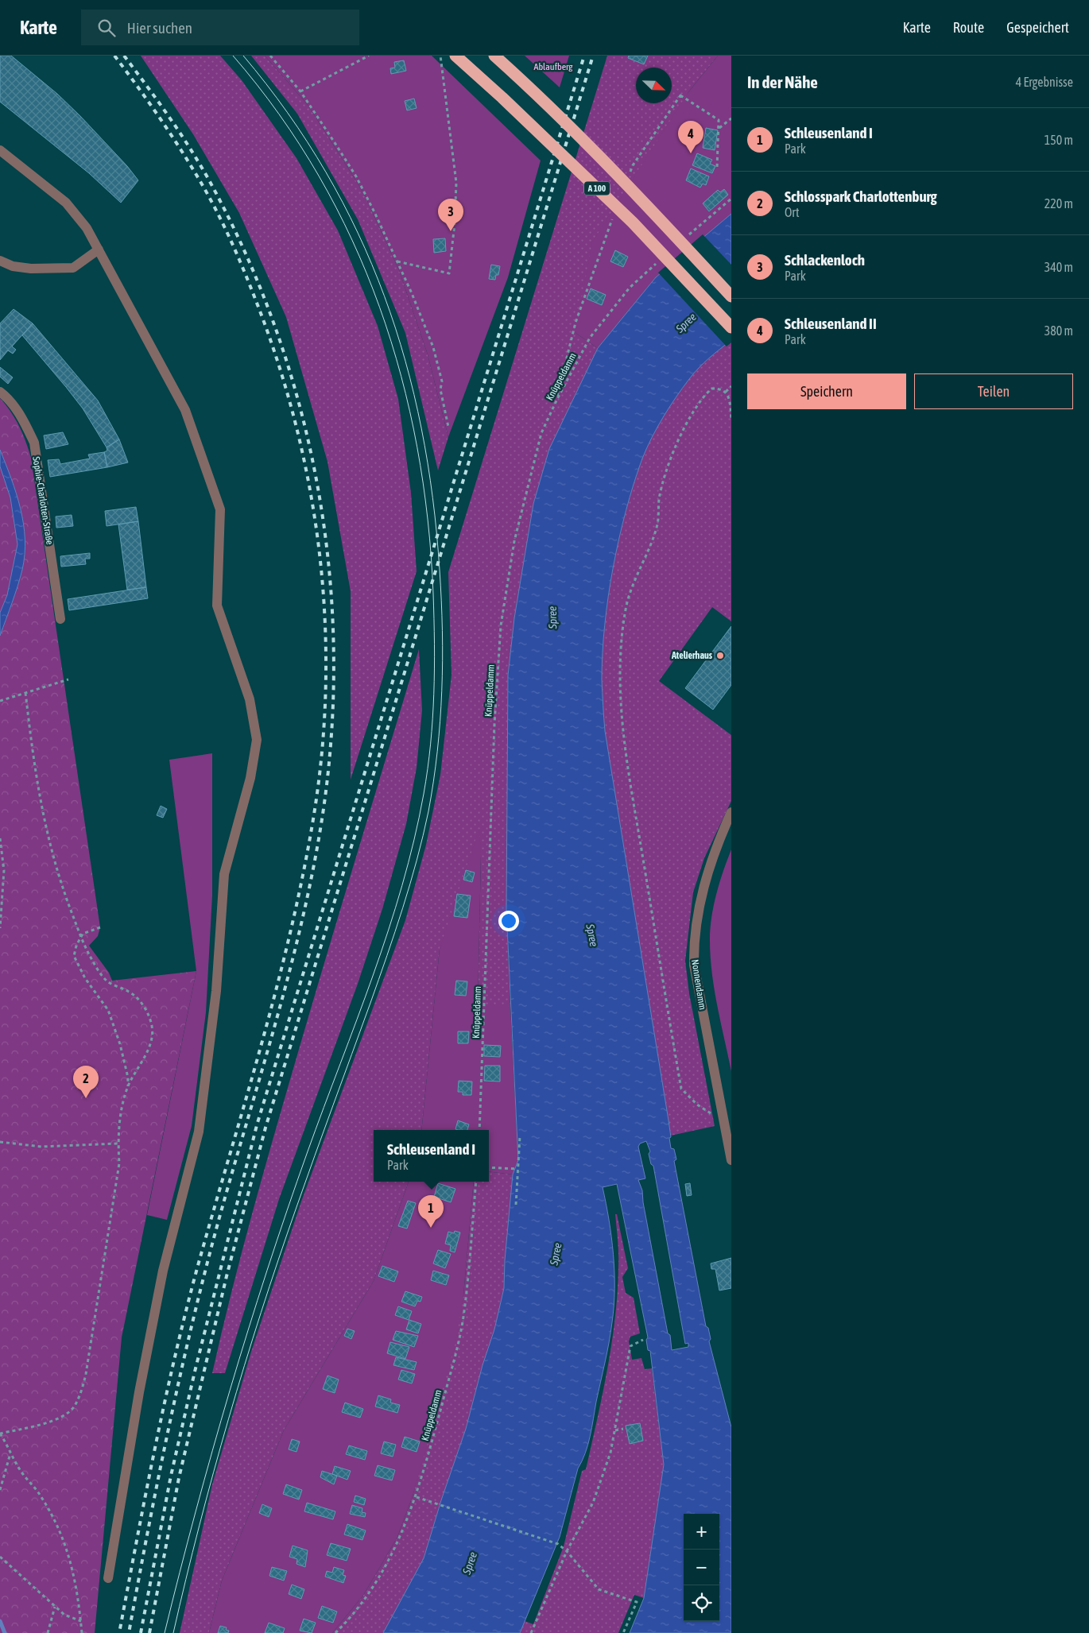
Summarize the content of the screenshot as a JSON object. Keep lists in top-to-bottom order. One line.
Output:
{"streets":{"highway":["A 100"],"street":["Sophie-Charlotten-Straße","Nonnendamm"],"path":["Knüppeldamm"]},"water":["Spree"],"parks":["Ablaufberg"],"places":["Atelierhaus"],"north":"bottom right","page":{"header":"Karte","search":"Hier suchen","nav":["Karte","Route","Gespeichert"],"heading":["In der Nähe","4 Ergebnisse"],"list":[{"mark":"1","name":"Schleusenland I","note":"Park","value":"150 m"},{"mark":"2","name":"Schlosspark Charlottenburg","note":"Ort","value":"220 m"},{"mark":"3","name":"Schlackenloch","note":"Park","value":"340 m"},{"mark":"4","name":"Schleusenland II","note":"Park","value":"380 m"}],"pins":["4","3","2","1"],"buttons":["Speichern","Teilen"],"popup":["Schleusenland I","Park"],"map_buttons":["+","−"]}}
